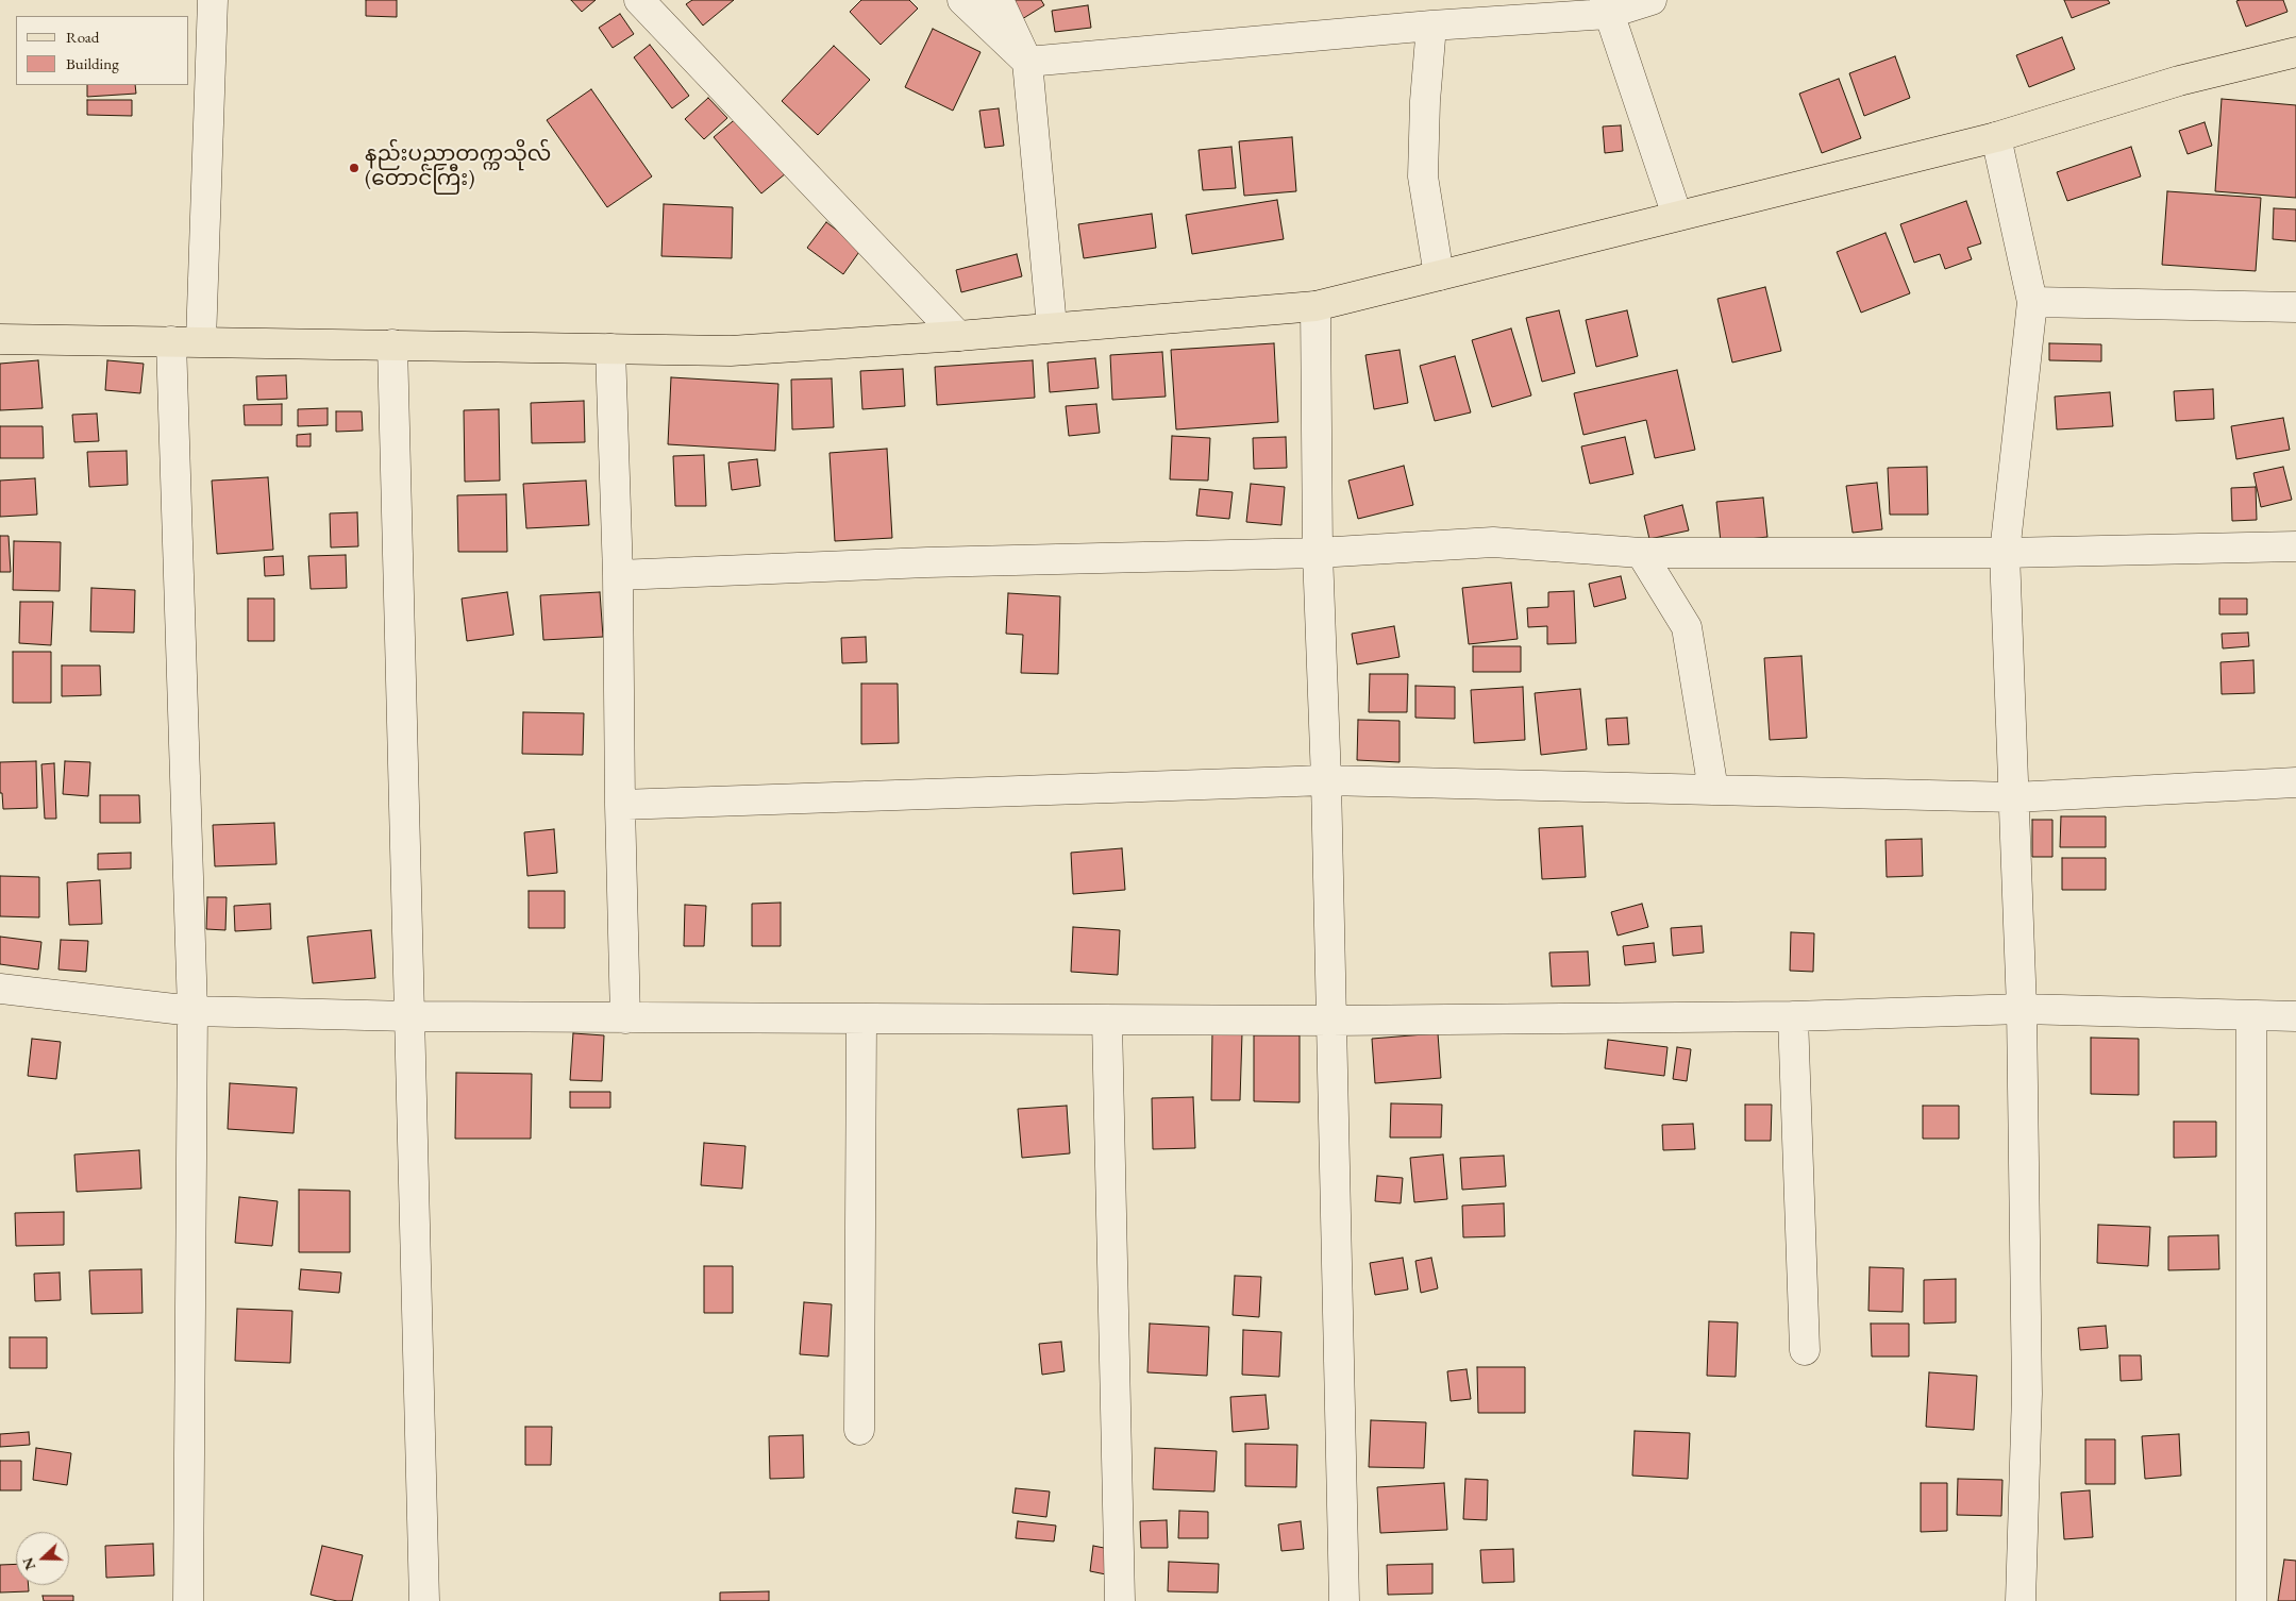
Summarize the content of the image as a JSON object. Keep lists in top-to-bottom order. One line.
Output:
{"places":["နည်းပညာတက္ကသိုလ် (တောင်ကြီး)"],"legend":["Road","Building"],"north":"left"}
